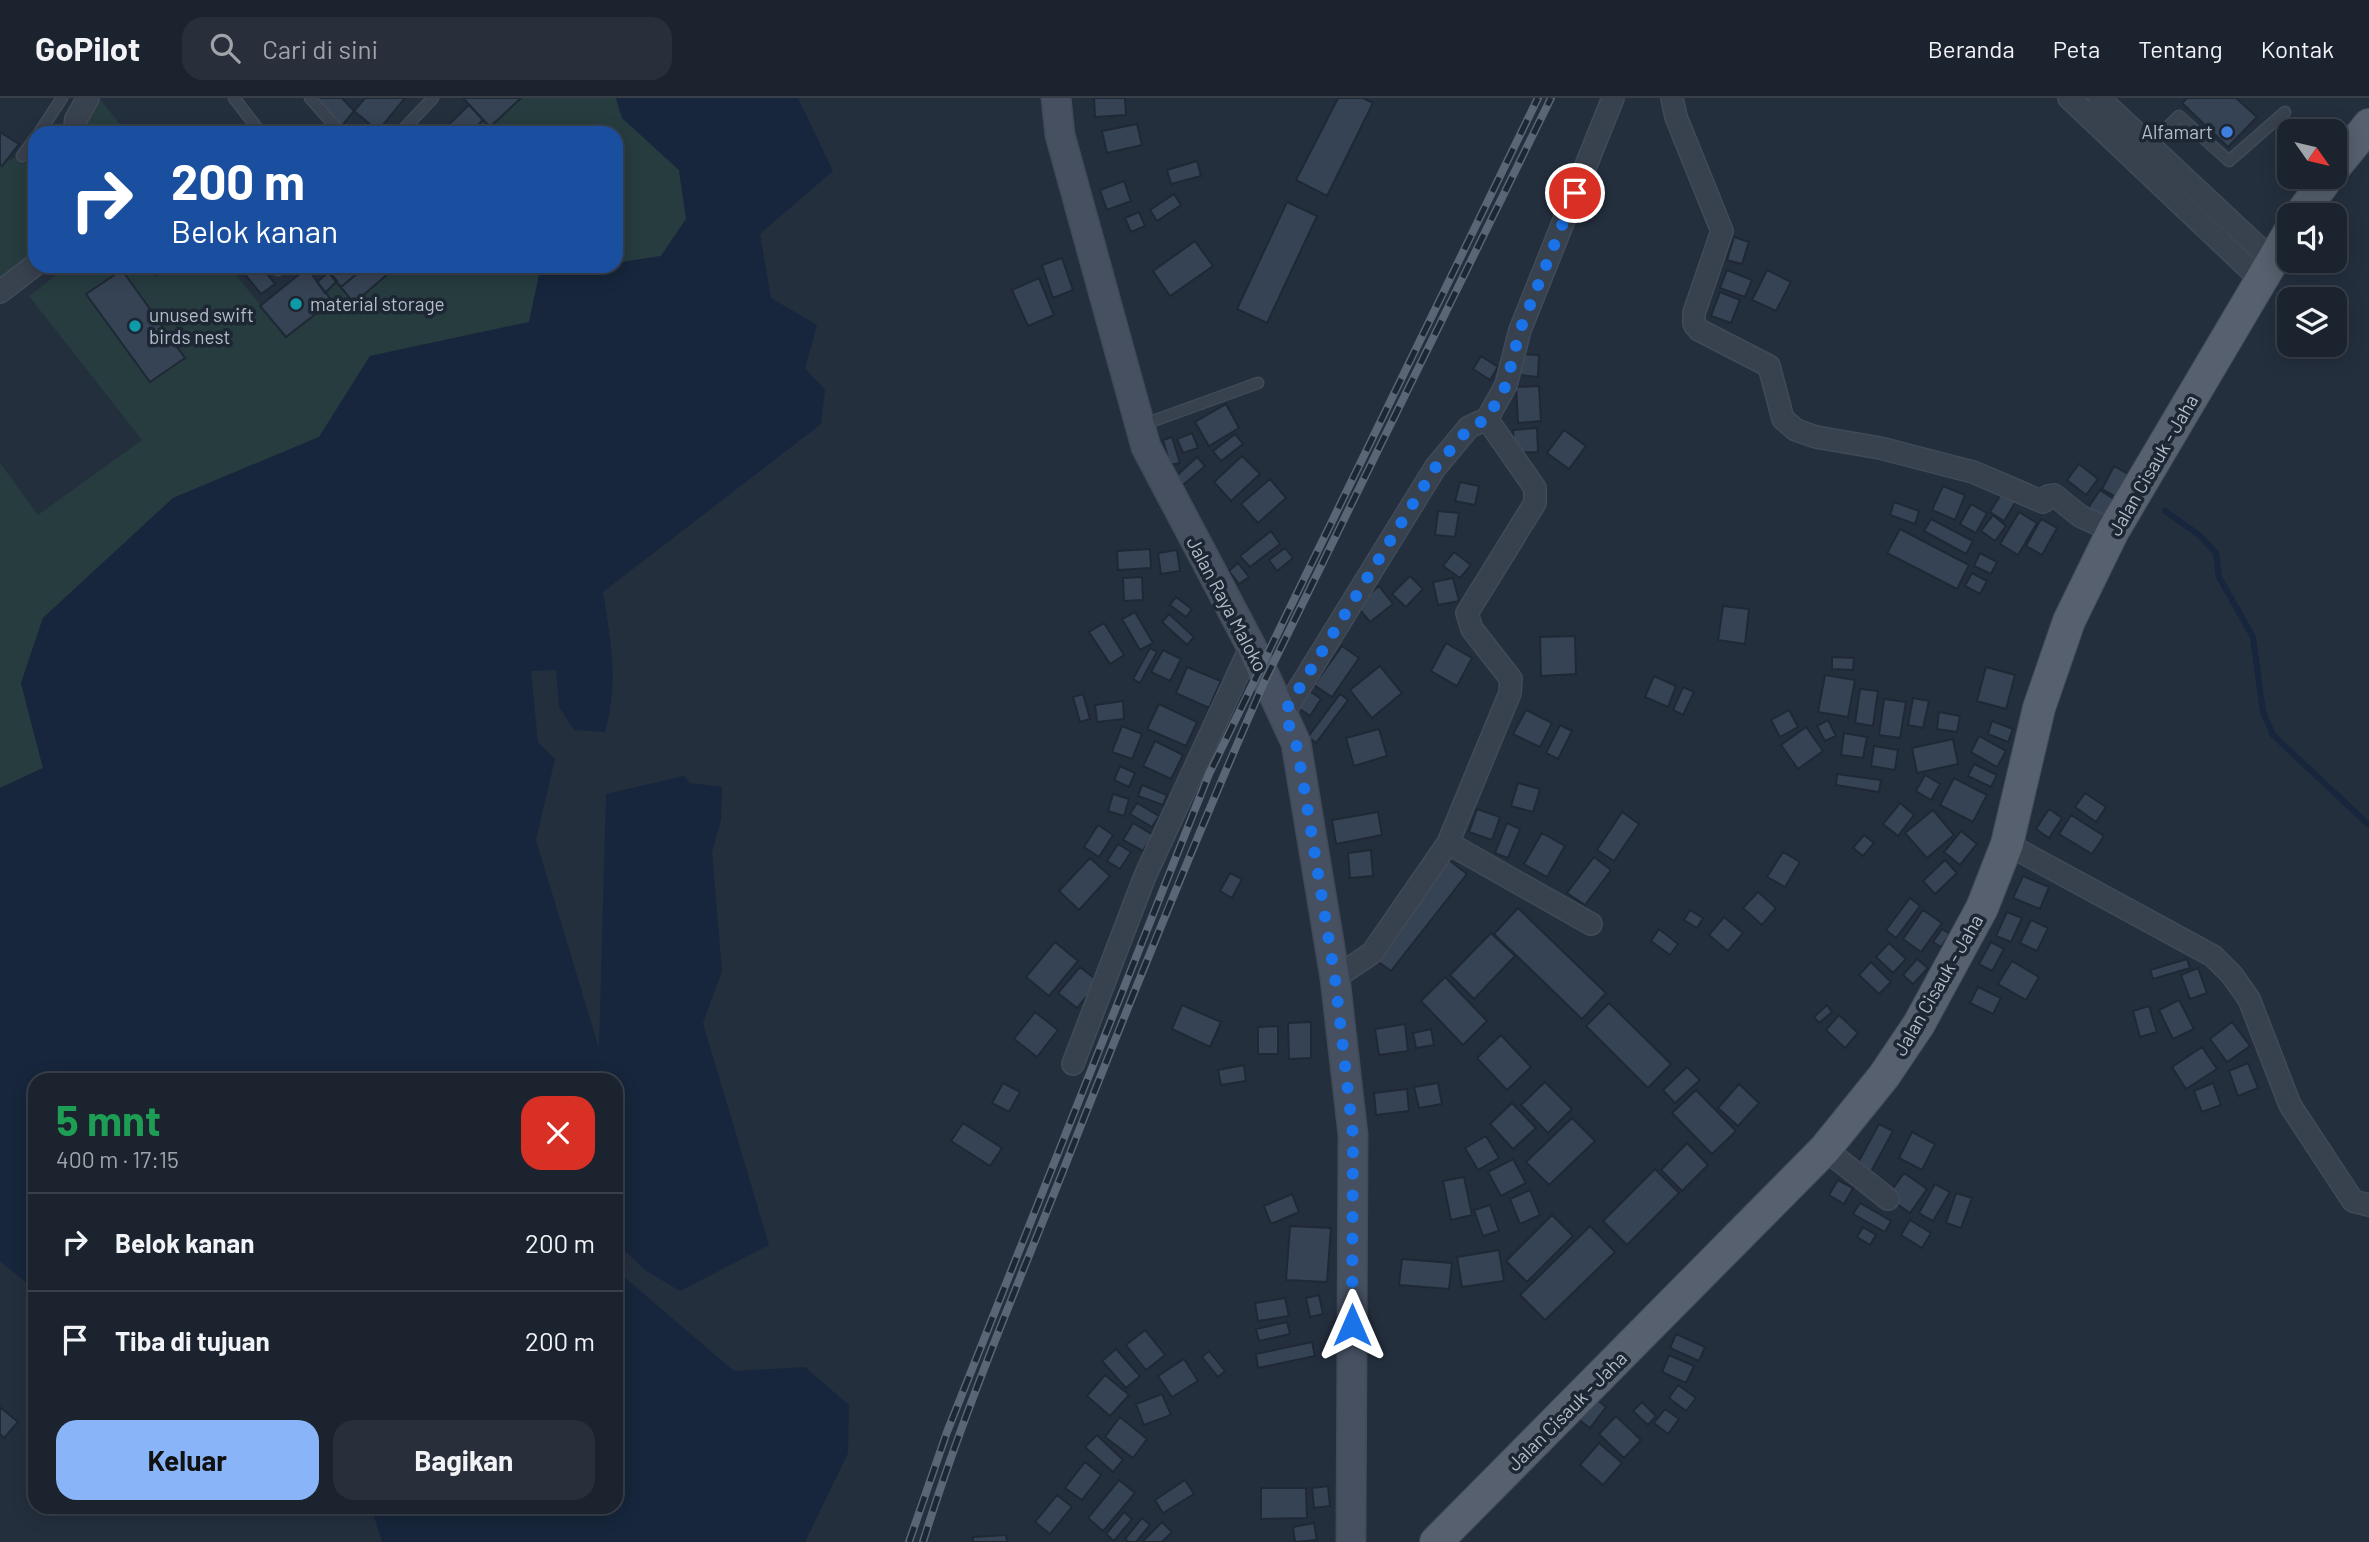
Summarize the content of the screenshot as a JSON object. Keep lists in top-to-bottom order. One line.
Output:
{"streets":{"main road":["Jalan Cisauk - Jaha"],"street":["Jalan Raya Maloko"]},"places":["Alfamart","material storage","unused swift birds nest"],"north":"bottom right","page":{"header":"GoPilot","search":"Cari di sini","nav":["Beranda","Peta","Tentang","Kontak"],"turn":["200 m","Belok kanan"],"heading":["5 mnt","400 m · 17:15"],"list":[{"name":"Belok kanan","value":"200 m"},{"name":"Tiba di tujuan","value":"200 m"}],"buttons":["Keluar","Bagikan"]}}
